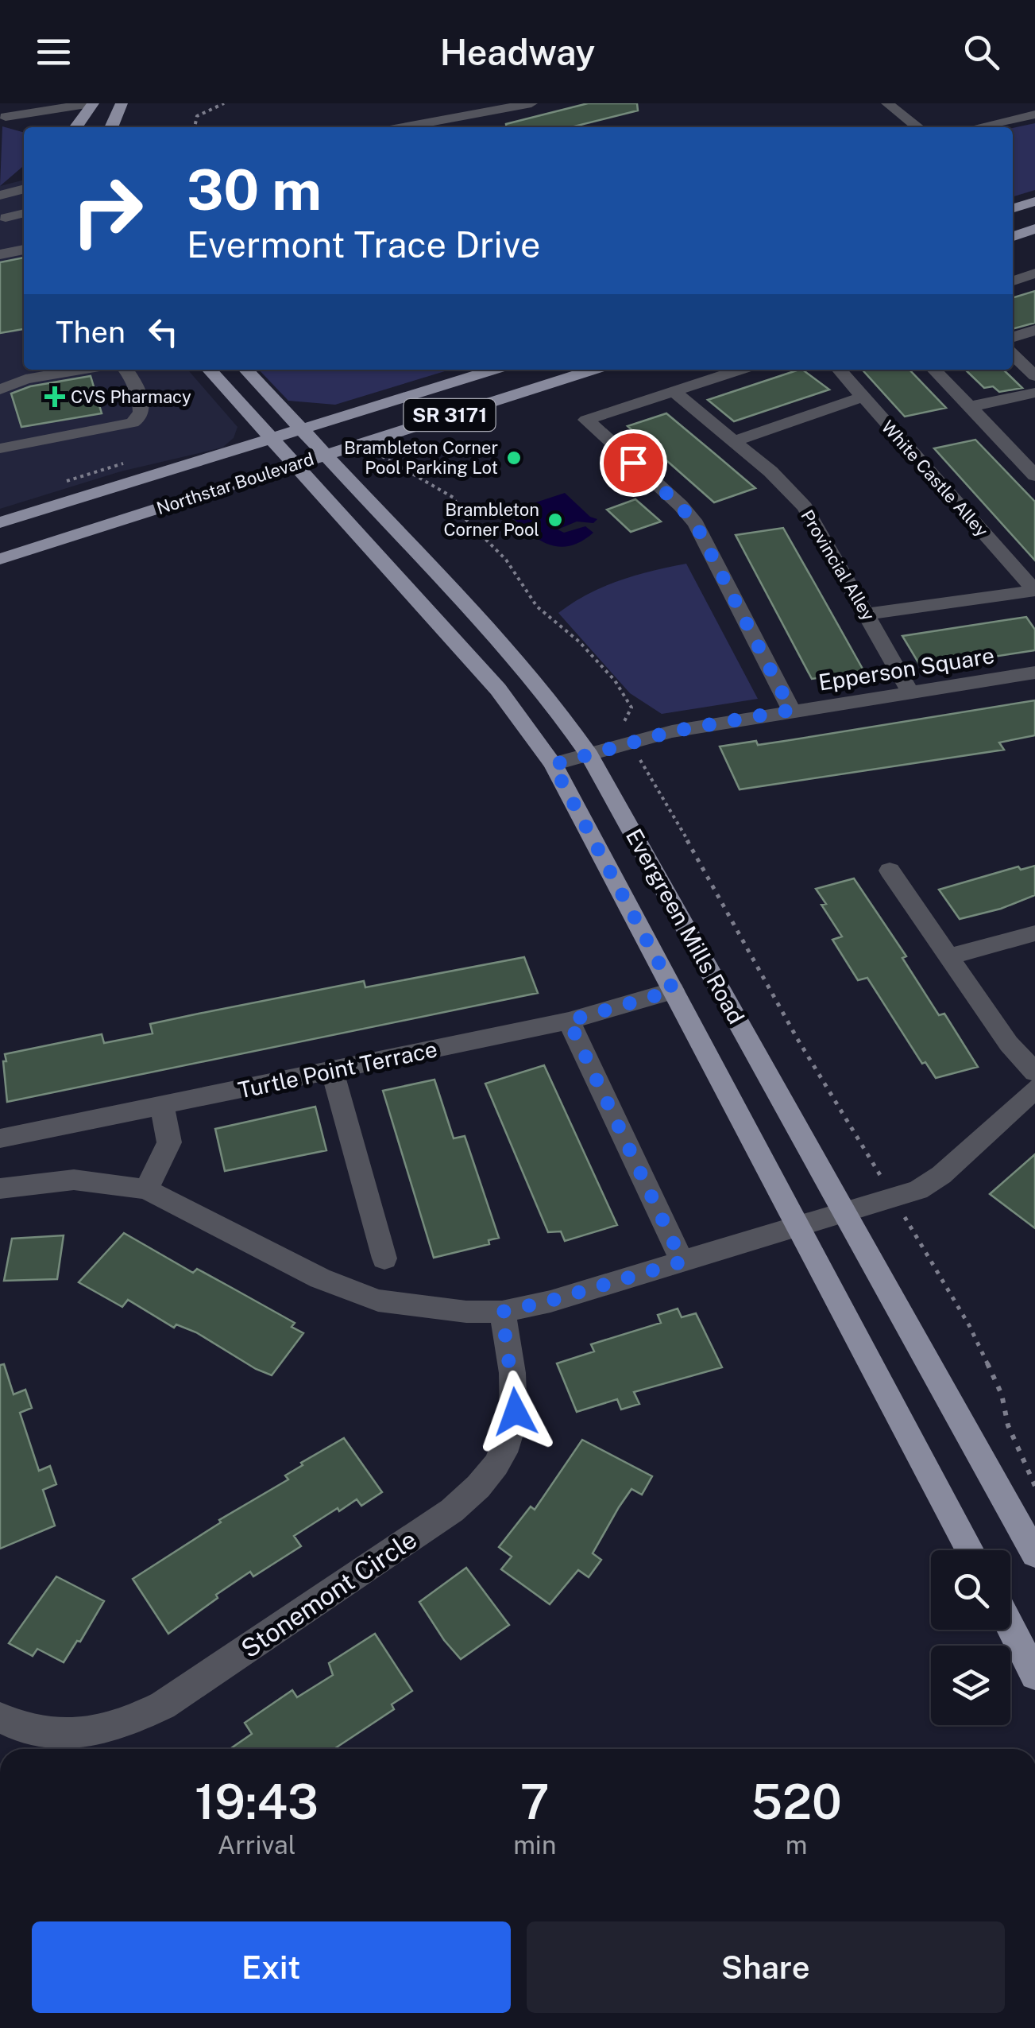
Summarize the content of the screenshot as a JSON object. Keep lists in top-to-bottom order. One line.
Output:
{"streets":{"main road":["SR 3171","Northstar Boulevard","Evergreen Mills Road"],"street":["White Castle Alley","Provincial Alley","Epperson Square","Turtle Point Terrace","Stonemont Circle"]},"crossings":[["Northstar Boulevard","Evergreen Mills Road"],["Provincial Alley","Epperson Square"],["Epperson Square","Evergreen Mills Road"],["Evergreen Mills Road","Turtle Point Terrace"]],"places":{"health":["CVS Pharmacy"],"other":["Brambleton Corner Pool Parking Lot","Brambleton Corner Pool"]},"page":{"header":"Headway","turn":["30 m","Evermont Trace Drive"],"then":"Then","eta":["19:43","Arrival","7","min","520","m"],"buttons":["Exit","Share"]}}
